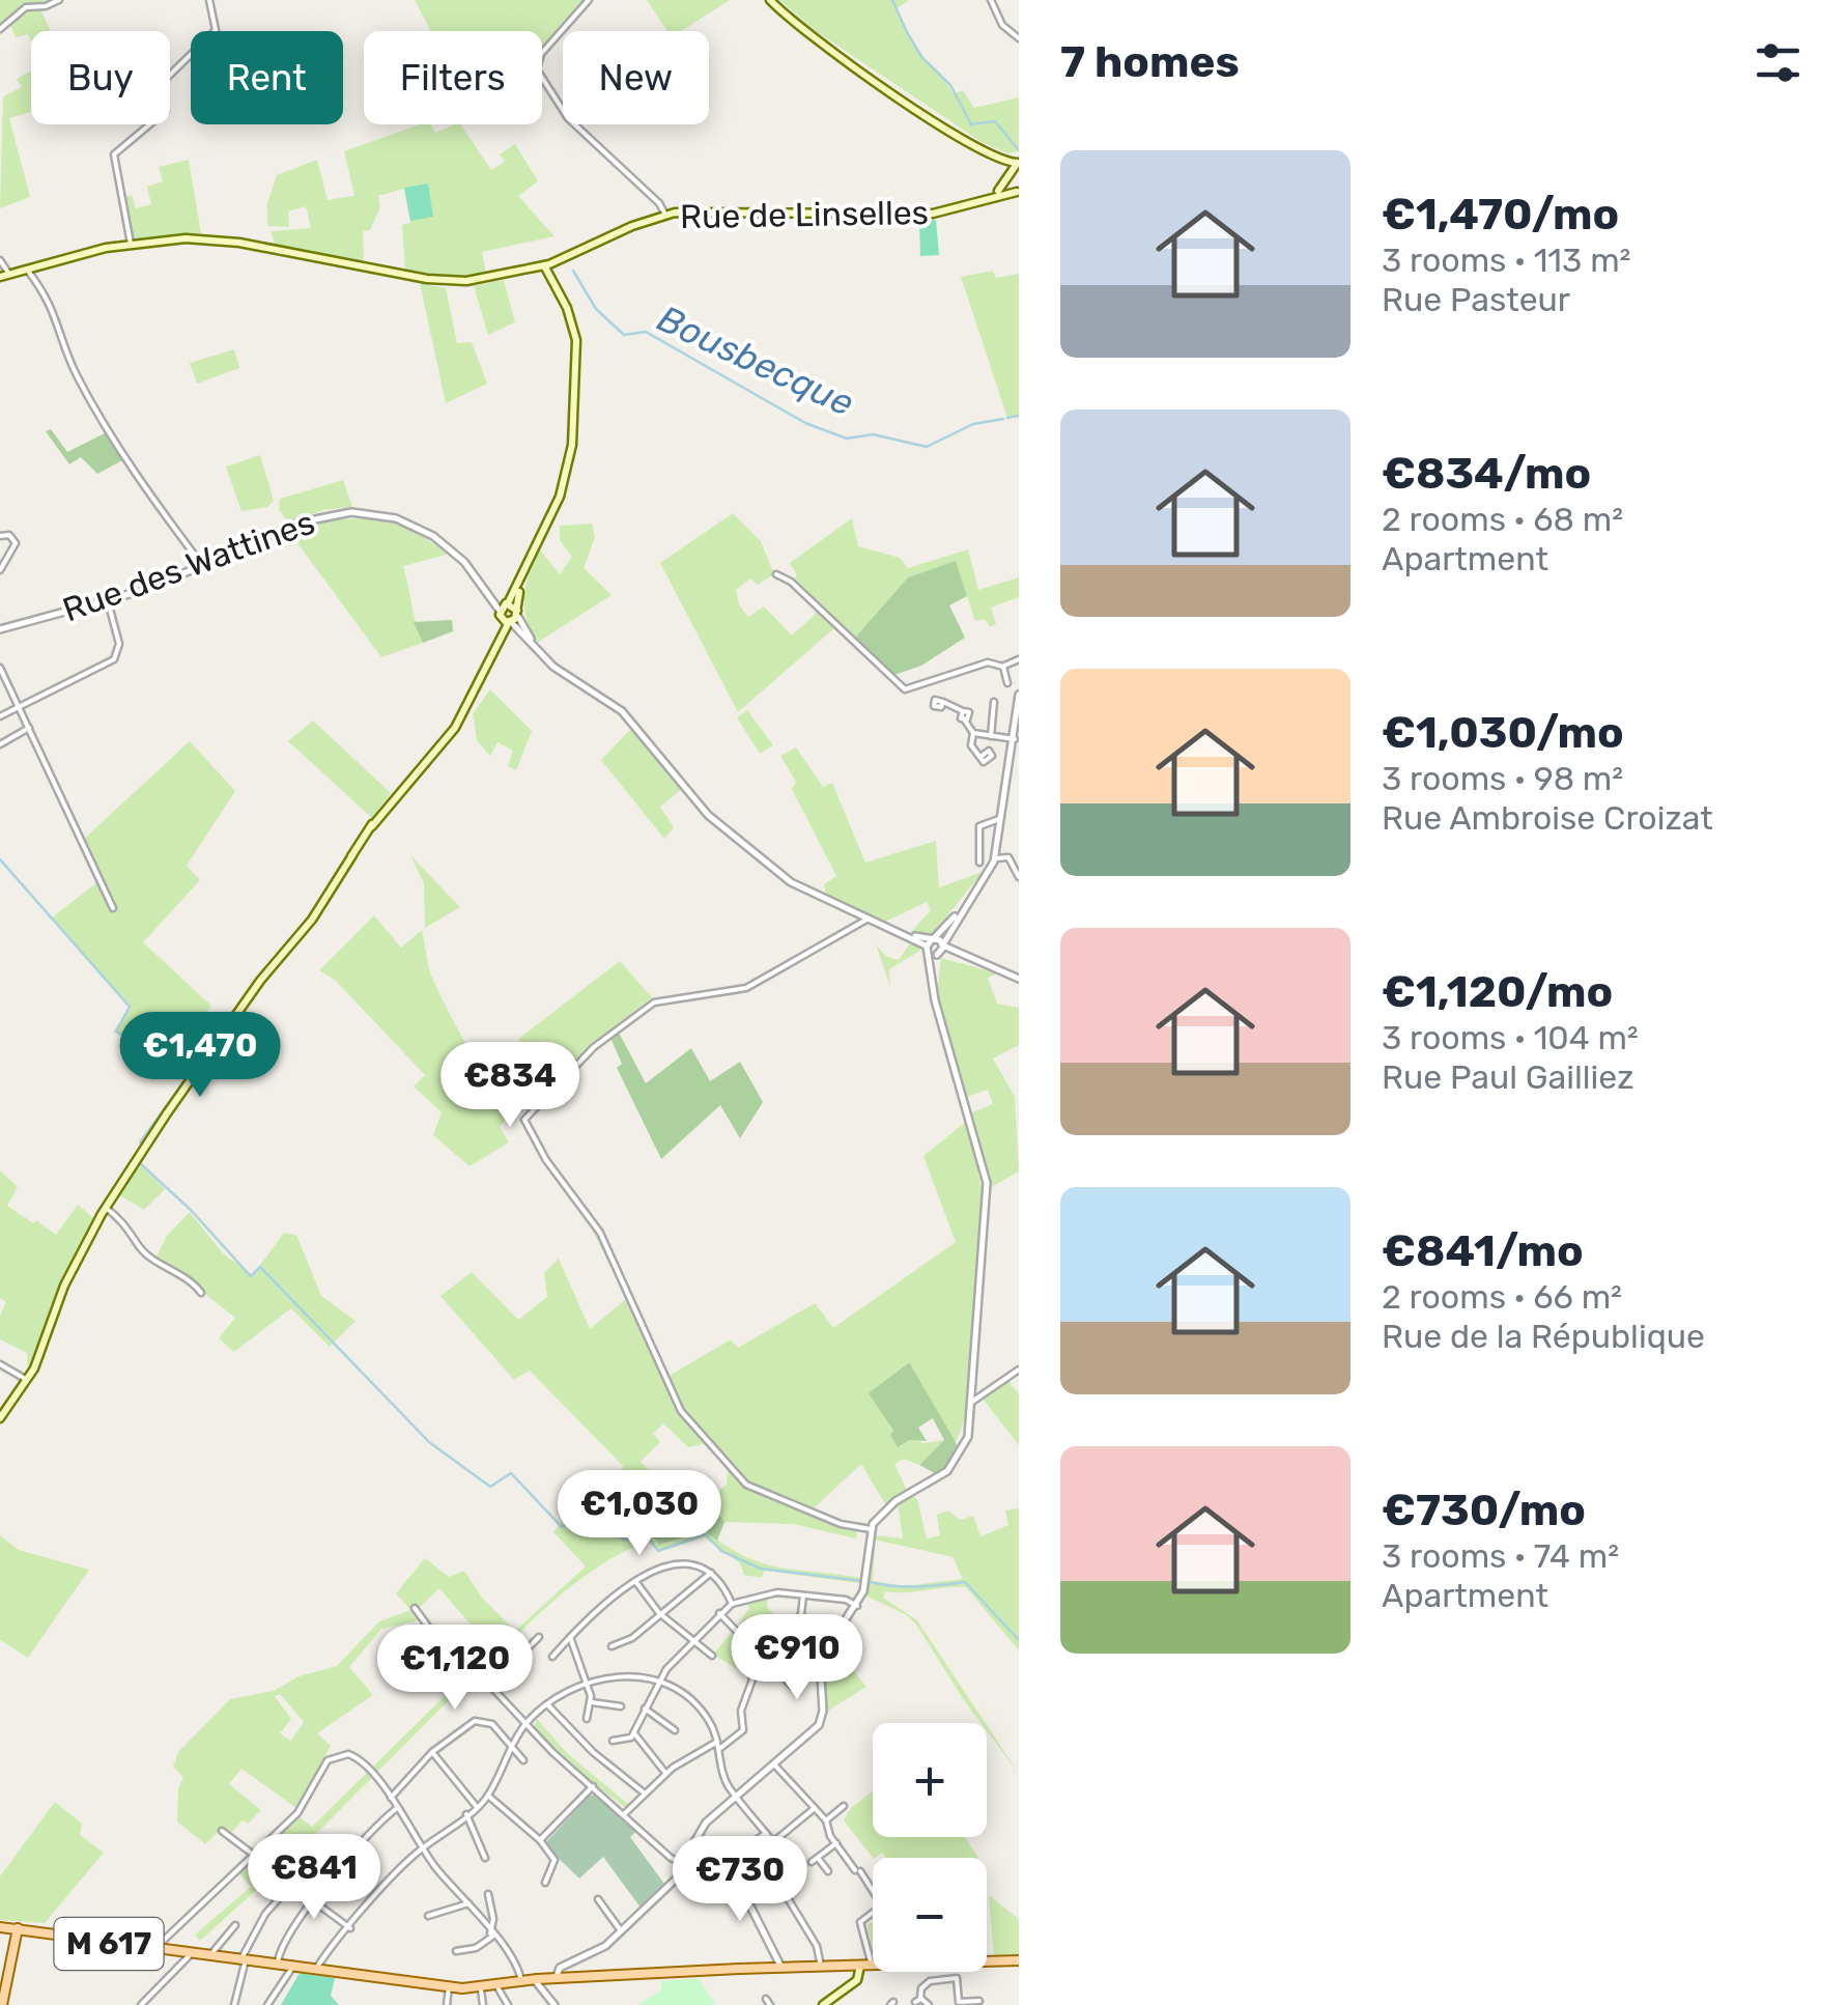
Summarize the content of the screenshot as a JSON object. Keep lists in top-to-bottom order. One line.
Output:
{"streets":{"main road":["Rue de Linselles","M 617"],"street":["Rue des Wattines"]},"water":["Bousbecque"],"page":{"heading":"7 homes","chip":["Buy","Rent","Filters","New"],"list":[{"name":"€1,470/mo","note":"3 rooms · 113 m² · Rue Pasteur"},{"name":"€834/mo","note":"2 rooms · 68 m² · Apartment"},{"name":"€1,030/mo","note":"3 rooms · 98 m² · Rue Ambroise Croizat"},{"name":"€1,120/mo","note":"3 rooms · 104 m² · Rue Paul Gailliez"},{"name":"€841/mo","note":"2 rooms · 66 m² · Rue de la République"},{"name":"€730/mo","note":"3 rooms · 74 m² · Apartment"}],"price":["€1,470","€834","€1,030","€910","€1,120","€841","€730"],"map_buttons":["+","−"]}}
